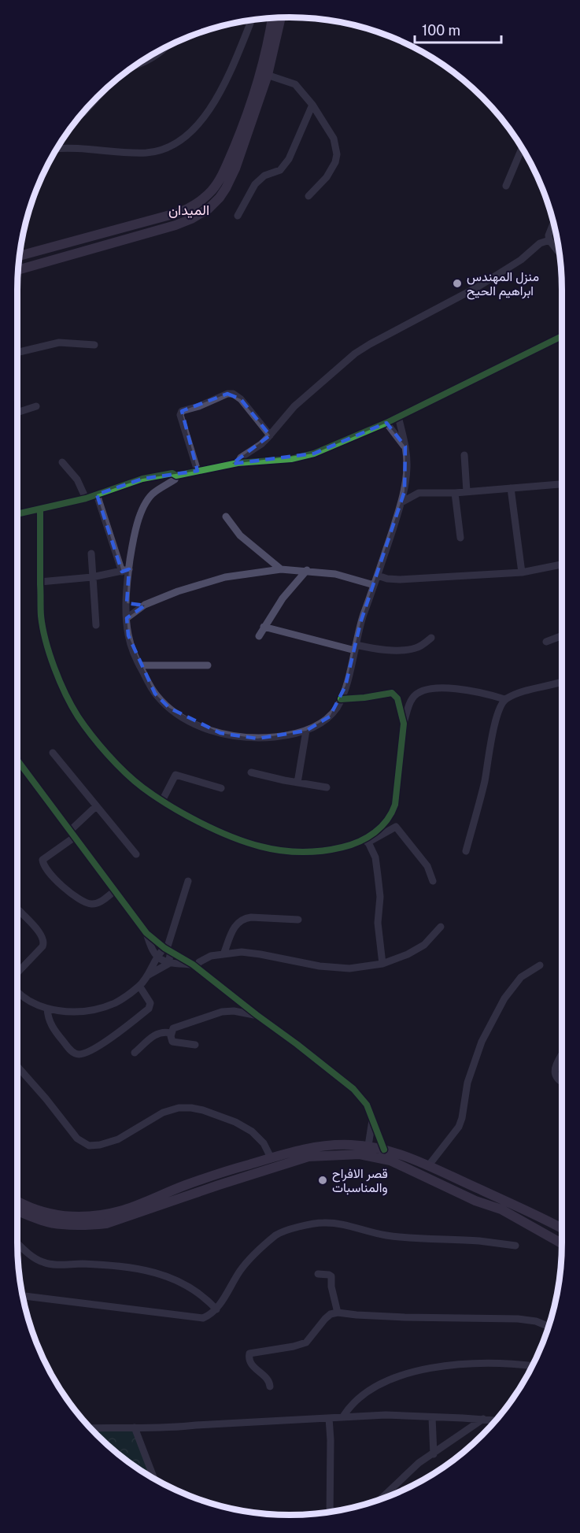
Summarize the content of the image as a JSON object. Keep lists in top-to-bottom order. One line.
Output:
{"districts":["الميدان"],"places":["منزل المهندس ابراهيم الحيح","قصر الافراح والمناسبات"],"scale_bar":"100 m"}
